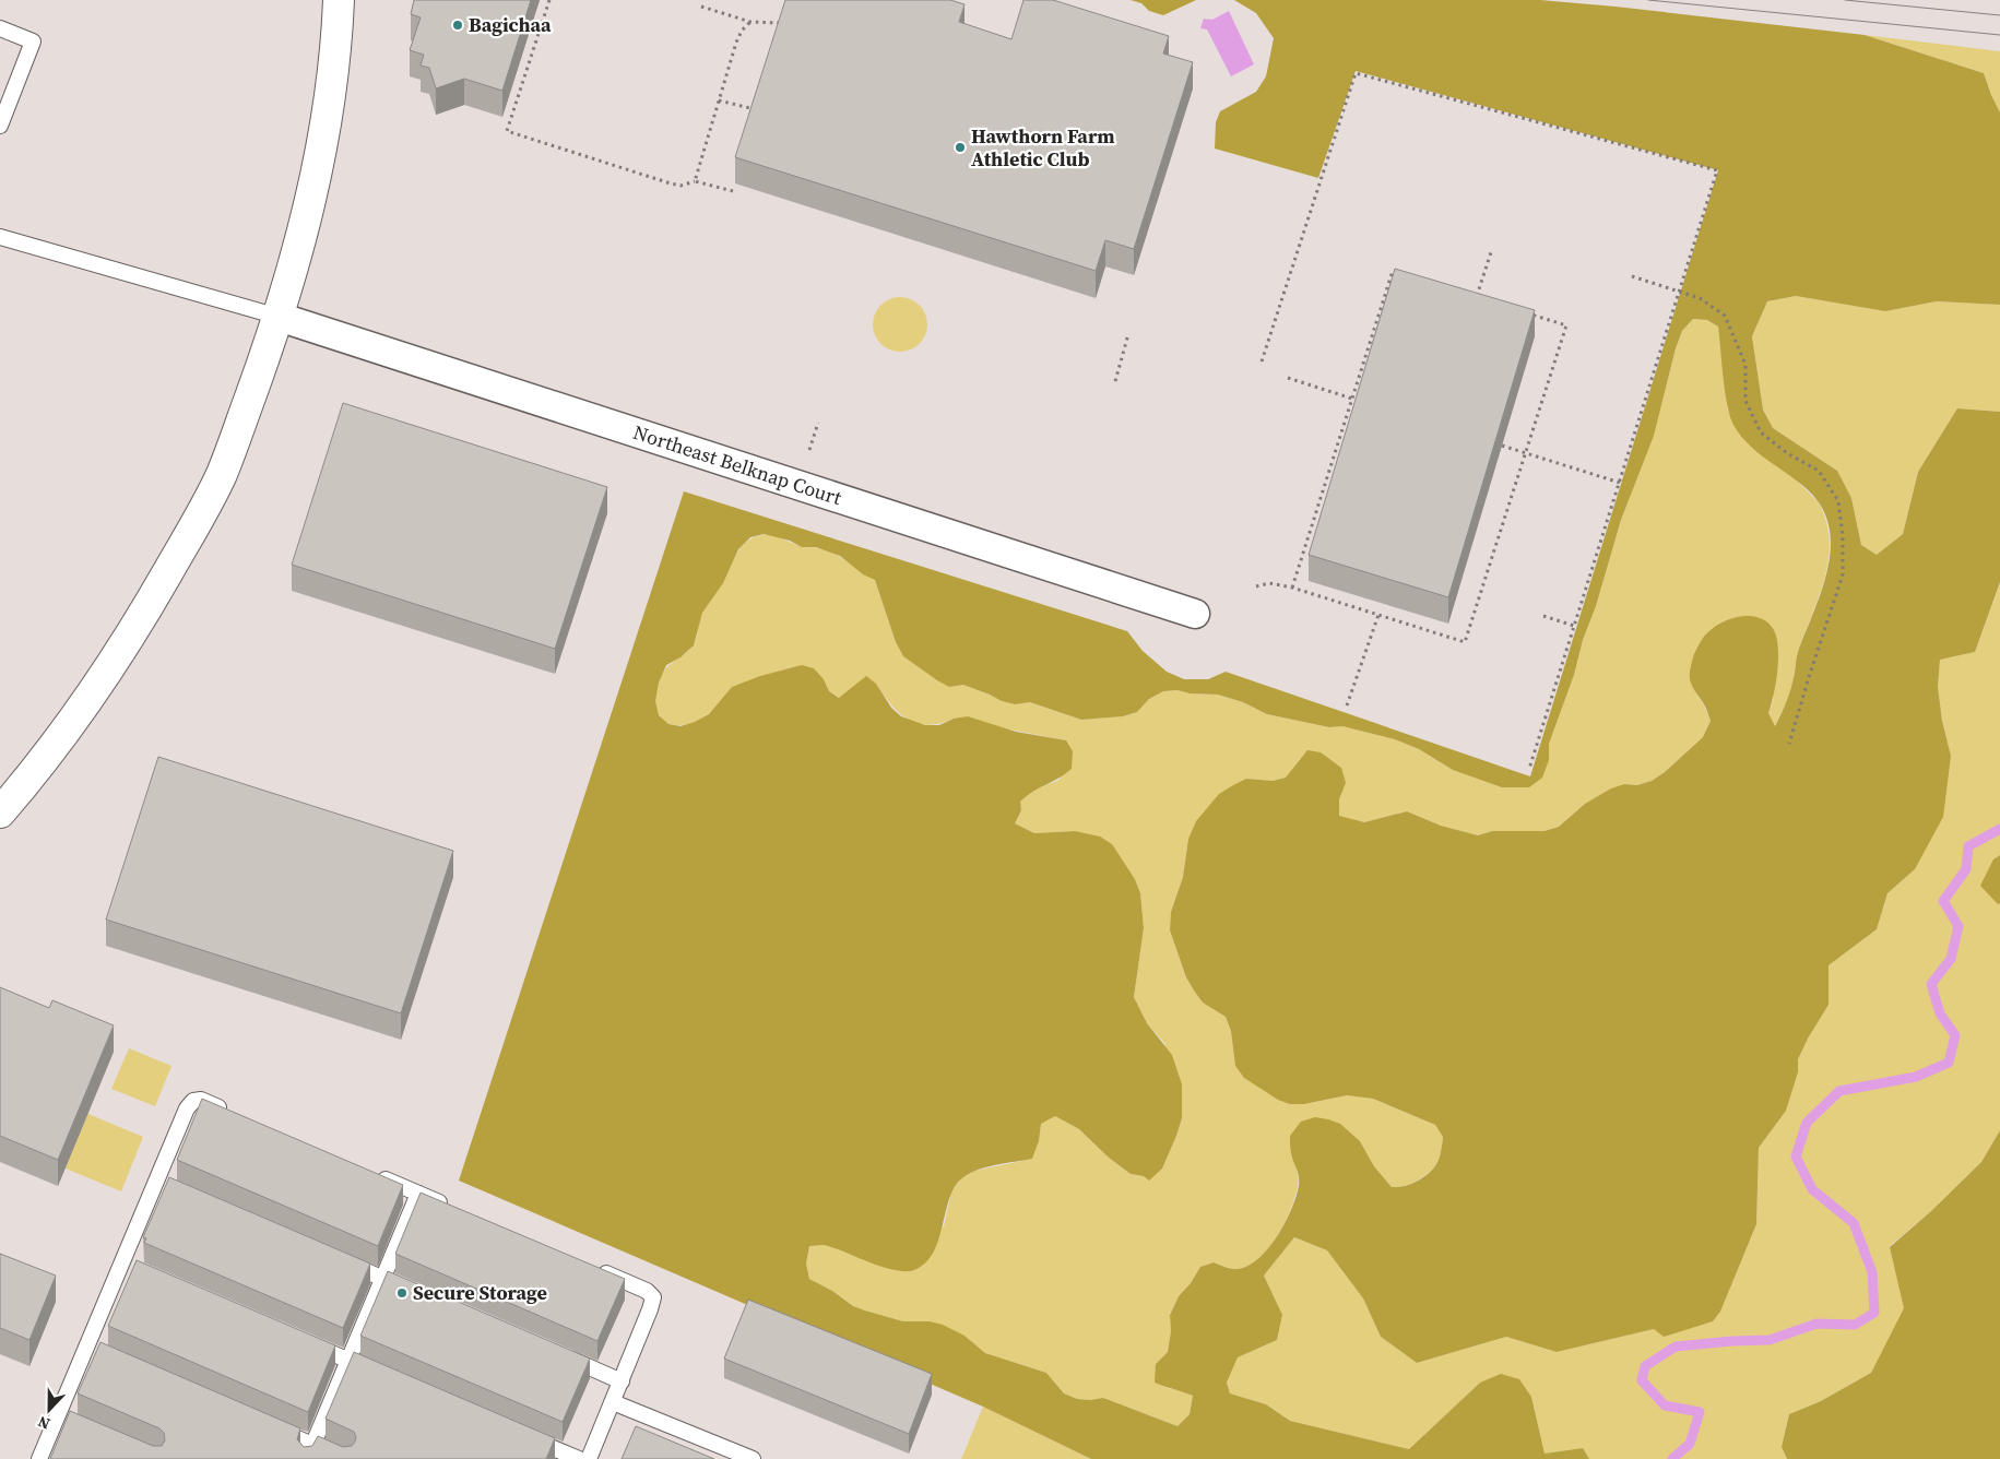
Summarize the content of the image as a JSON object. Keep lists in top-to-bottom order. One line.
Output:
{"streets":{"street":["Northeast Belknap Court"]},"places":["Bagichaa","Hawthorn Farm Athletic Club","Secure Storage"],"north":"bottom"}
